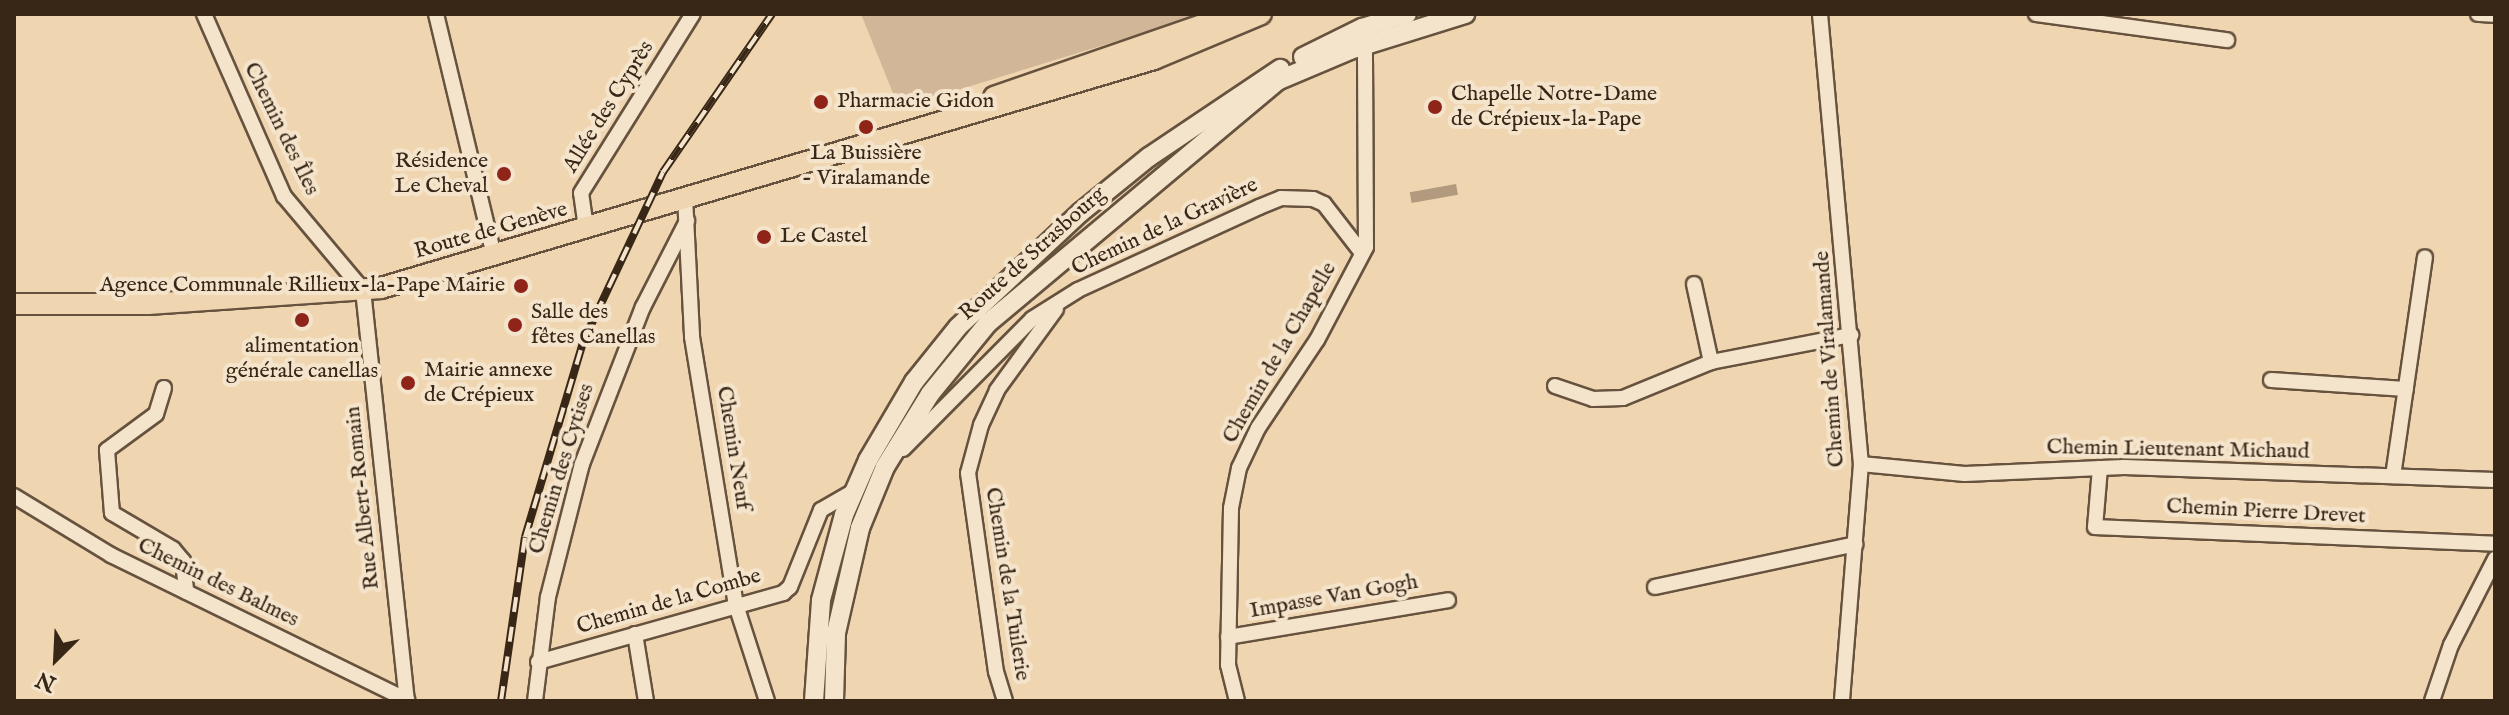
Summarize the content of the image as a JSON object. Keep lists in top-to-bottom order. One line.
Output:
{"streets":{"main road":["Route de Genève","Route de Strasbourg"],"street":["Allée des Cyprès","Chemin des Îles","Chemin de la Gravière","Chemin de la Chapelle","Chemin de Viralamande","Chemin Neuf","Chemin Lieutenant Michaud","Chemin des Cytises","Rue Albert-Romain","Chemin Pierre Drevet","Chemin des Balmes","Chemin de la Tuilerie","Impasse Van Gogh","Chemin de la Combe"]},"crossings":[["Allée des Cyprès","Route de Genève"],["Chemin des Îles","Route de Genève"],["Chemin des Îles","Rue Albert-Romain"],["Chemin de la Gravière","Route de Strasbourg"],["Chemin de la Gravière","Chemin de la Chapelle"],["Chemin de la Gravière","Chemin de la Tuilerie"],["Route de Genève","Chemin Neuf"],["Route de Genève","Chemin des Cytises"],["Route de Genève","Rue Albert-Romain"],["Route de Strasbourg","Chemin de la Chapelle"],["Route de Strasbourg","Chemin de la Combe"],["Chemin de la Chapelle","Impasse Van Gogh"],["Chemin de Viralamande","Chemin Lieutenant Michaud"],["Chemin Neuf","Chemin des Cytises"],["Chemin Neuf","Chemin de la Combe"],["Chemin Lieutenant Michaud","Chemin Pierre Drevet"],["Chemin des Cytises","Chemin de la Combe"],["Rue Albert-Romain","Chemin des Balmes"]],"places":["Pharmacie Gidon","Chapelle Notre-Dame de Crépieux-la-Pape","La Buissière - Viralamande","Résidence Le Cheval","Le Castel","Agence Communale Rillieux-la-Pape Mairie","alimentation générale canellas","Salle des fêtes Canellas","Mairie annexe de Crépieux"],"north":"bottom left"}
